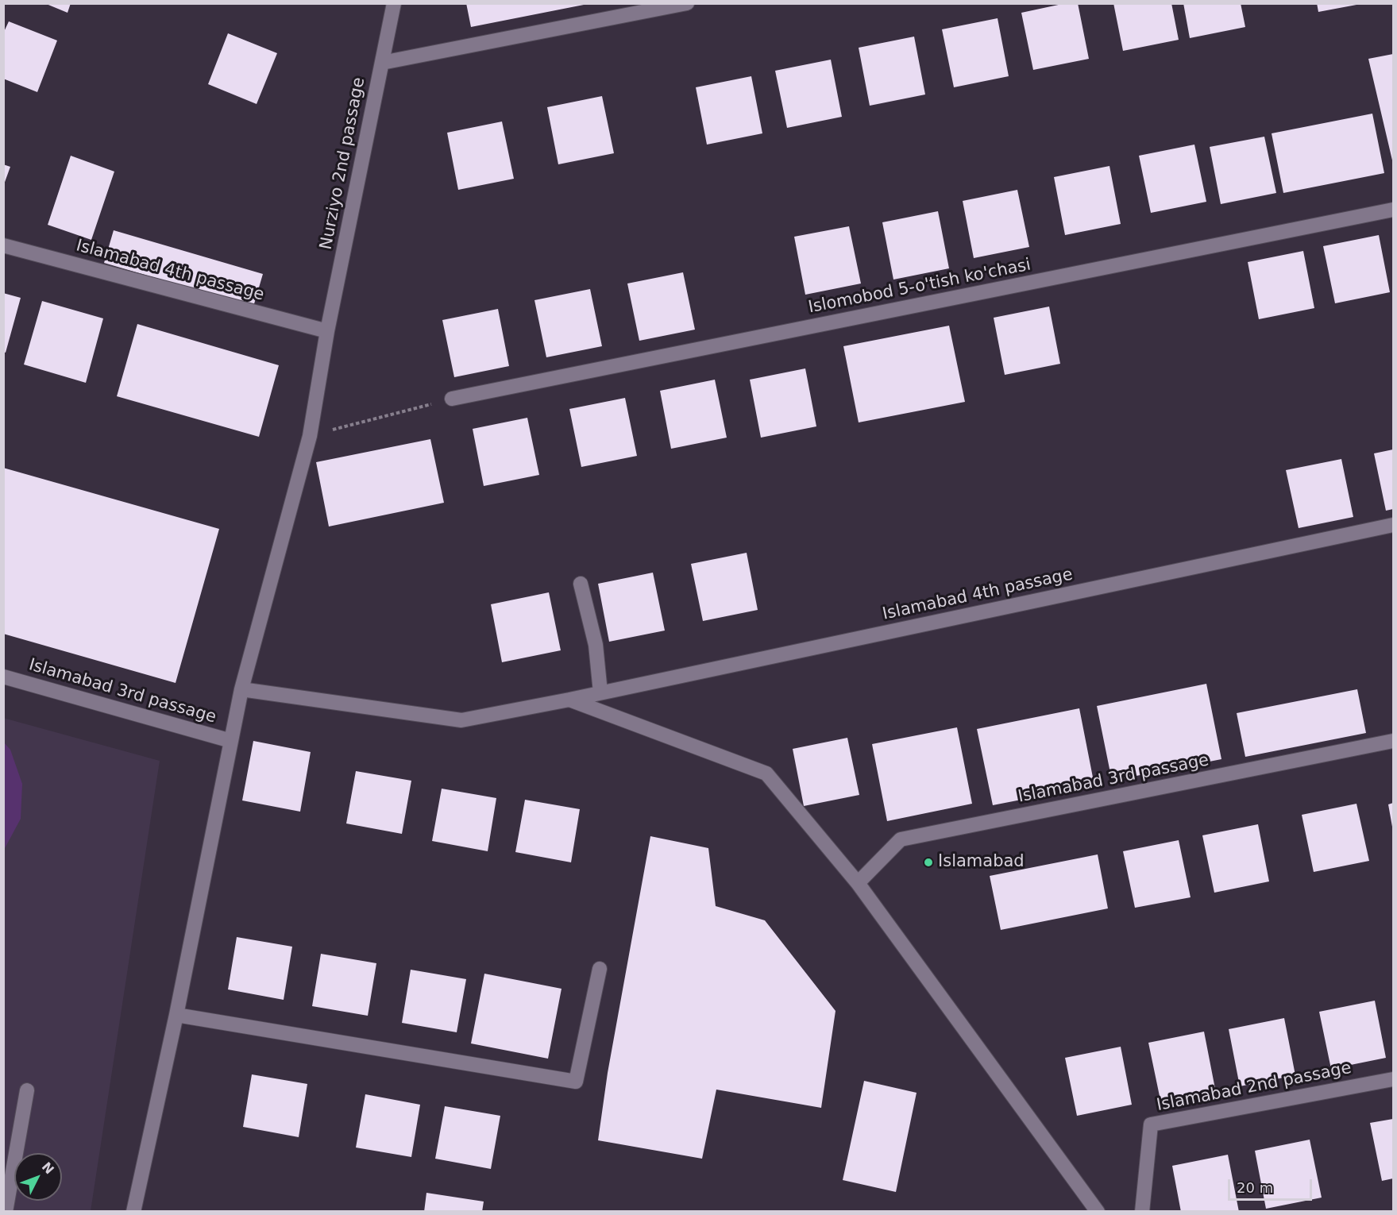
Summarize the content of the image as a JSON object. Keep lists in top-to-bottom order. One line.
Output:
{"streets":{"street":["Nurziyo 2nd passage","Islamabad 4th passage","Islomobod 5-o'tish ko'chasi","Islamabad 3rd passage","Islamabad 2nd passage"]},"crossings":[["Nurziyo 2nd passage","Islamabad 4th passage"],["Nurziyo 2nd passage","Islamabad 3rd passage"]],"places":["Islamabad"],"scale_bar":"20 m","north":"top right"}
